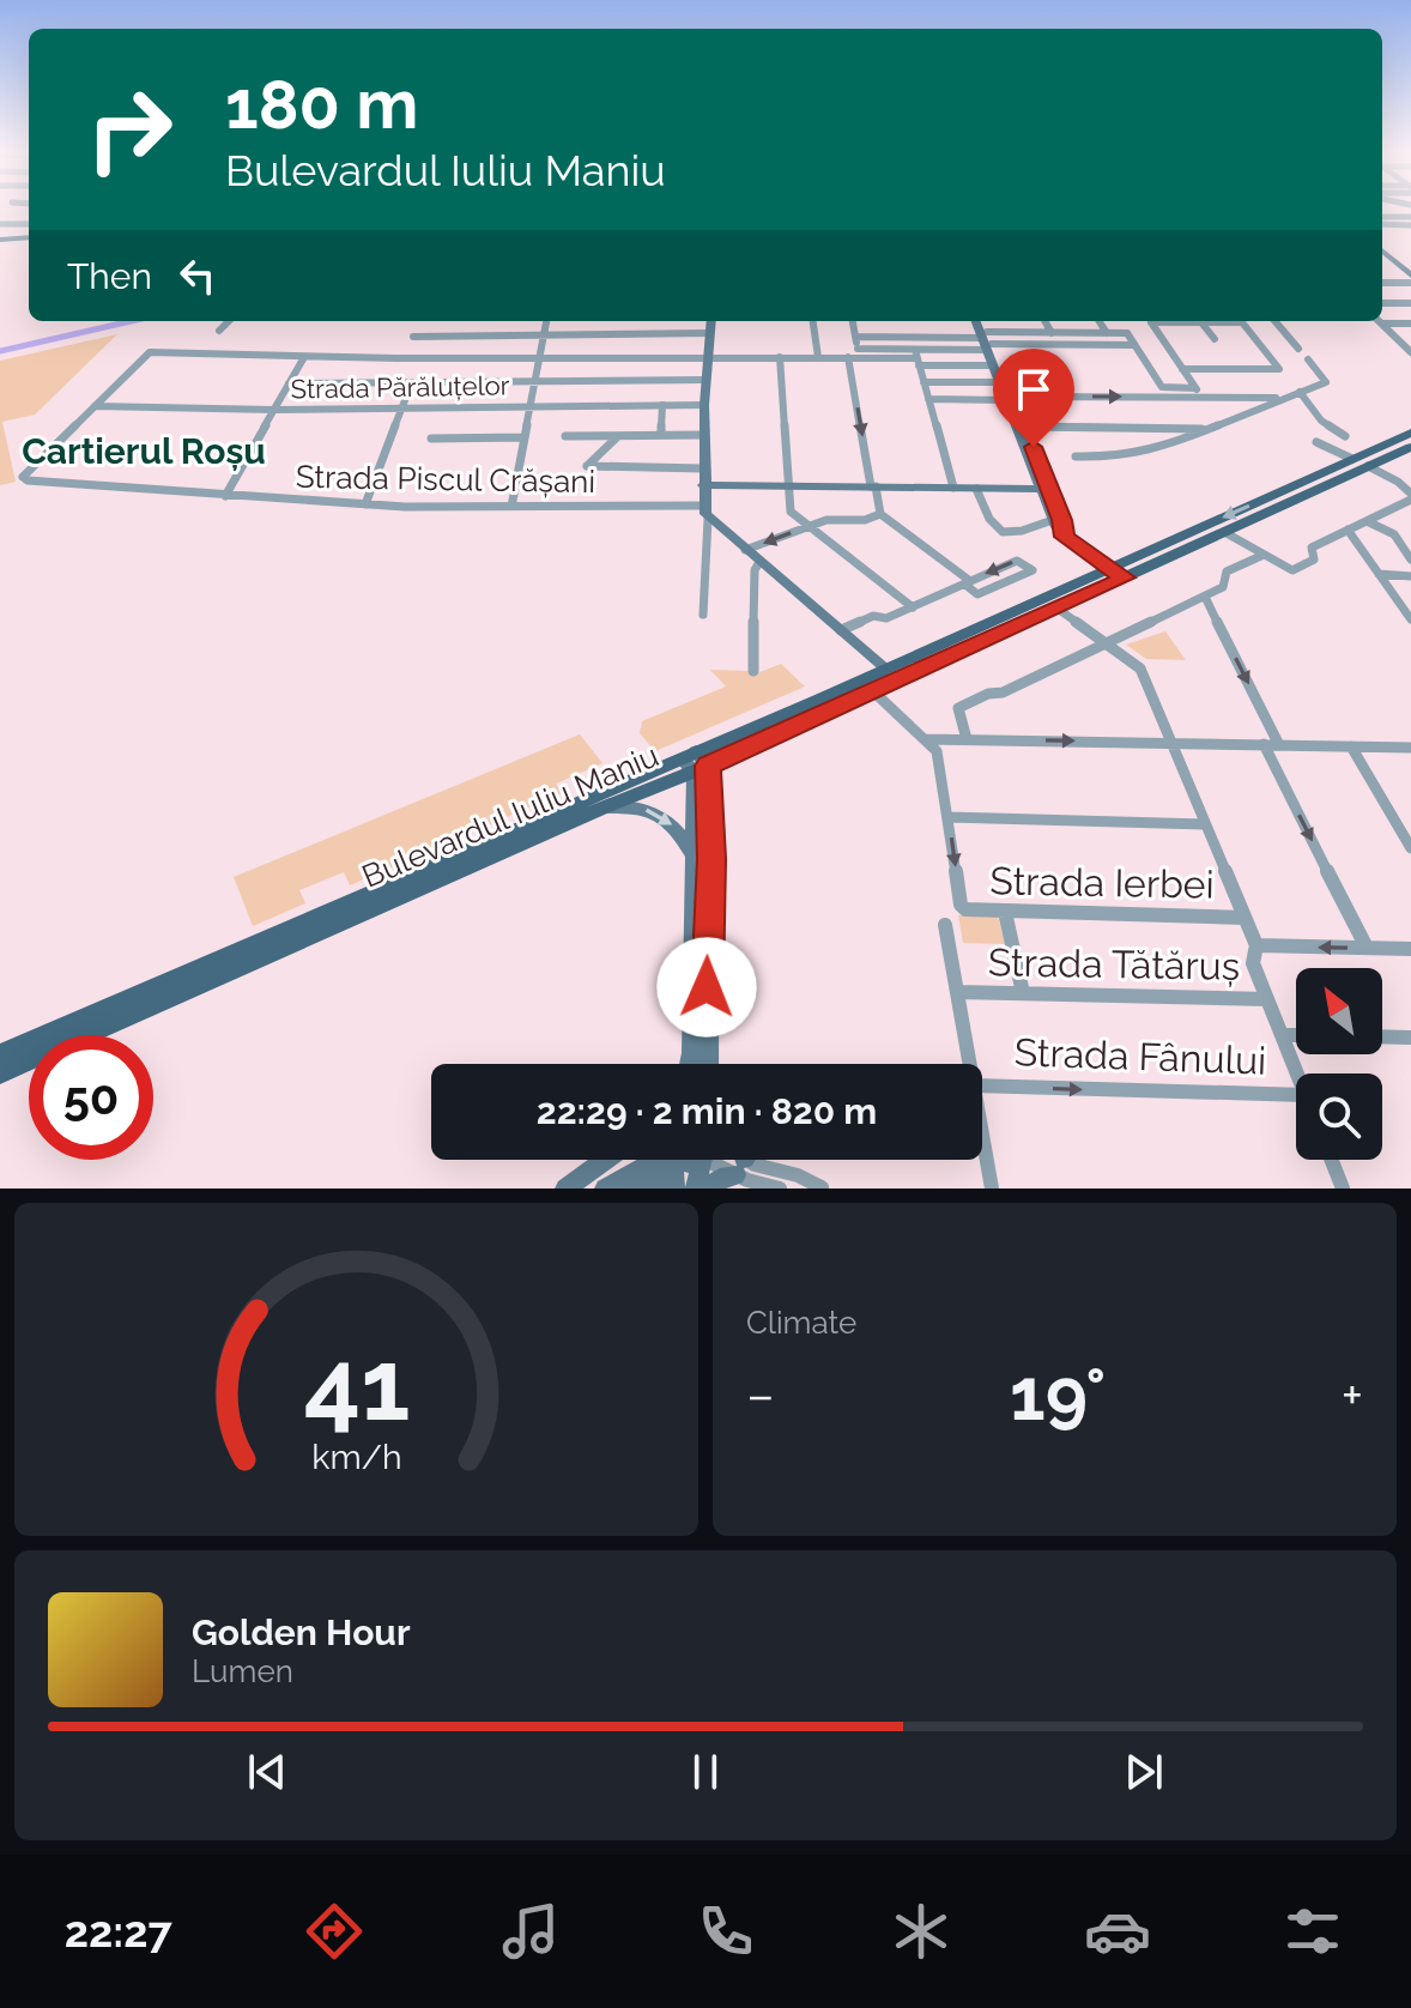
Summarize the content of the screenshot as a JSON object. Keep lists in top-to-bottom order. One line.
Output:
{"streets":{"main road":["Bulevardul Iuliu Maniu"],"street":["Strada Părăluțelor","Strada Piscul Crășani","Strada Ierbei","Strada Tătăruș","Strada Fânului"]},"crossings":[["Strada Părăluțelor","Strada Piscul Crășani"]],"one_way":["Strada Fânului"],"districts":["Cartierul Roșu"],"north":"top left","page":{"turn":["180 m","Bulevardul Iuliu Maniu"],"then":"Then","limit":"50","trip":"22:29 · 2 min · 820 m","tile":"Climate","heat":["−","19°","+"],"song":["Golden Hour","Lumen"],"tabs":"22:27","gauge":["41","km/h"]}}
